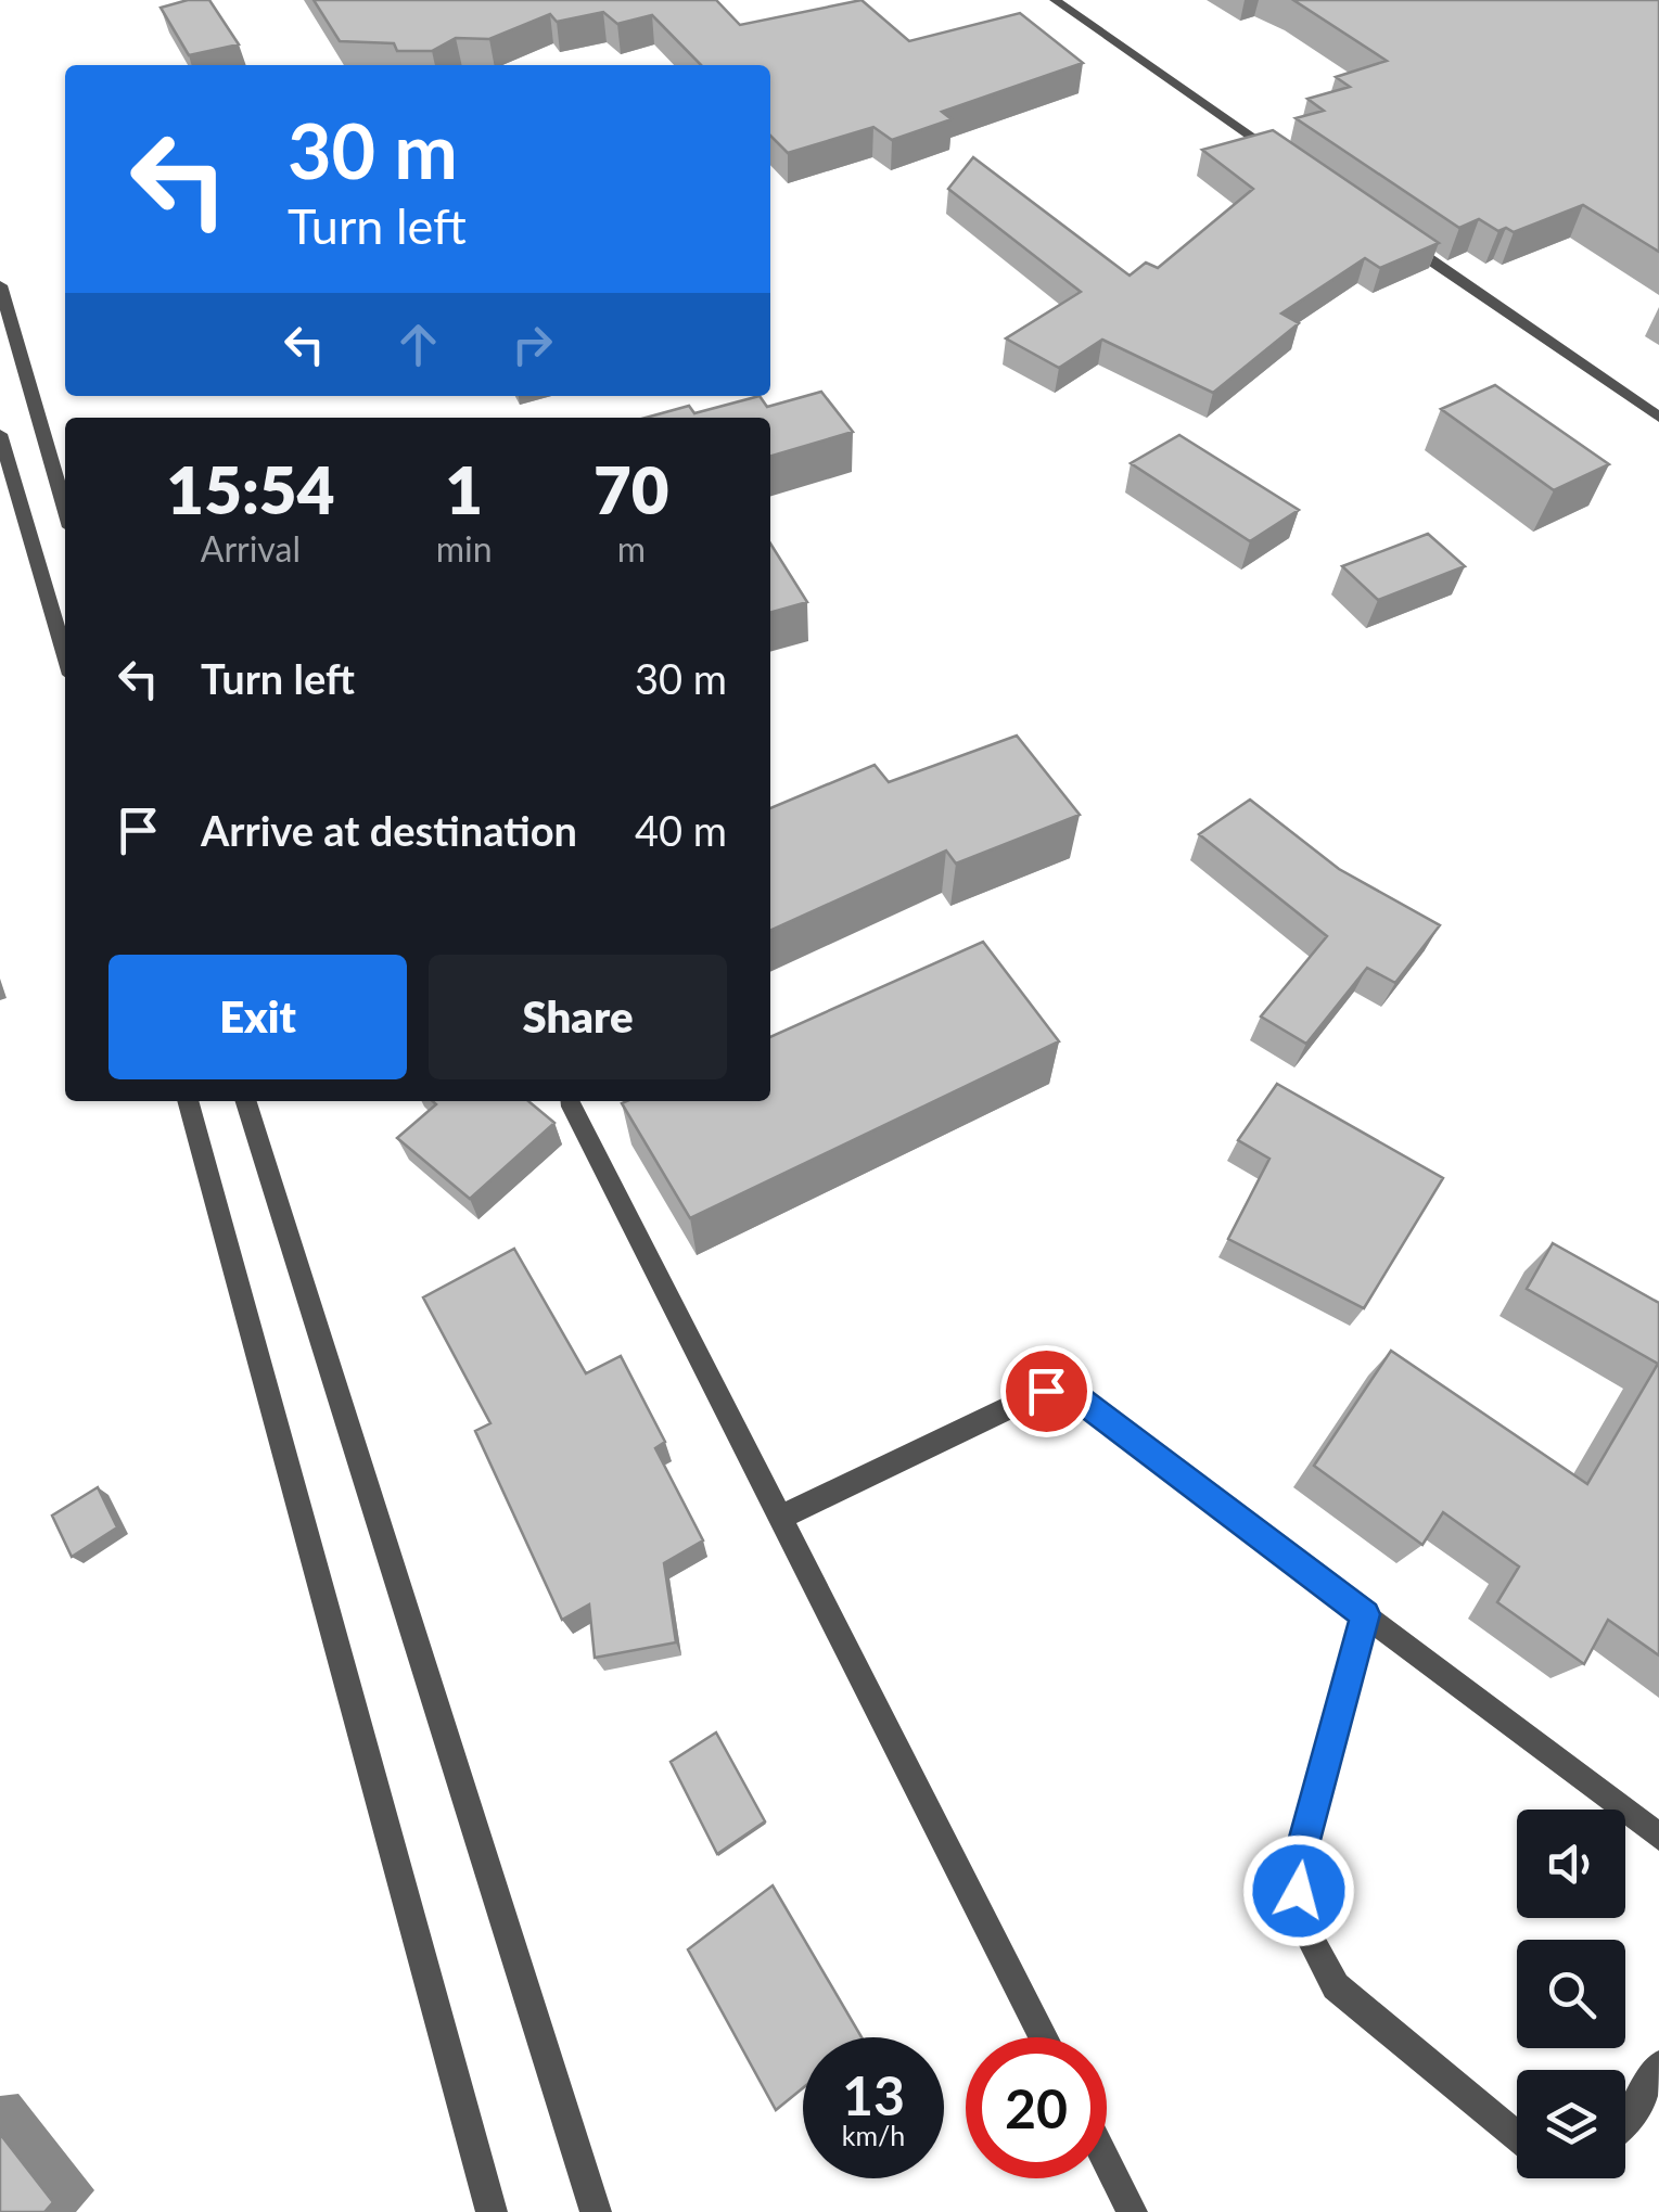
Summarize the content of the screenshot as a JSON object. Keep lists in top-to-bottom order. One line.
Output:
{"page":{"turn":["30 m","Turn left"],"eta":["15:54","Arrival","1","min","70","m"],"list":[{"name":"Turn left","value":"30 m"},{"name":"Arrive at destination","value":"40 m"}],"buttons":["Exit","Share"],"speed":"13 km/h","limit":"20"}}
